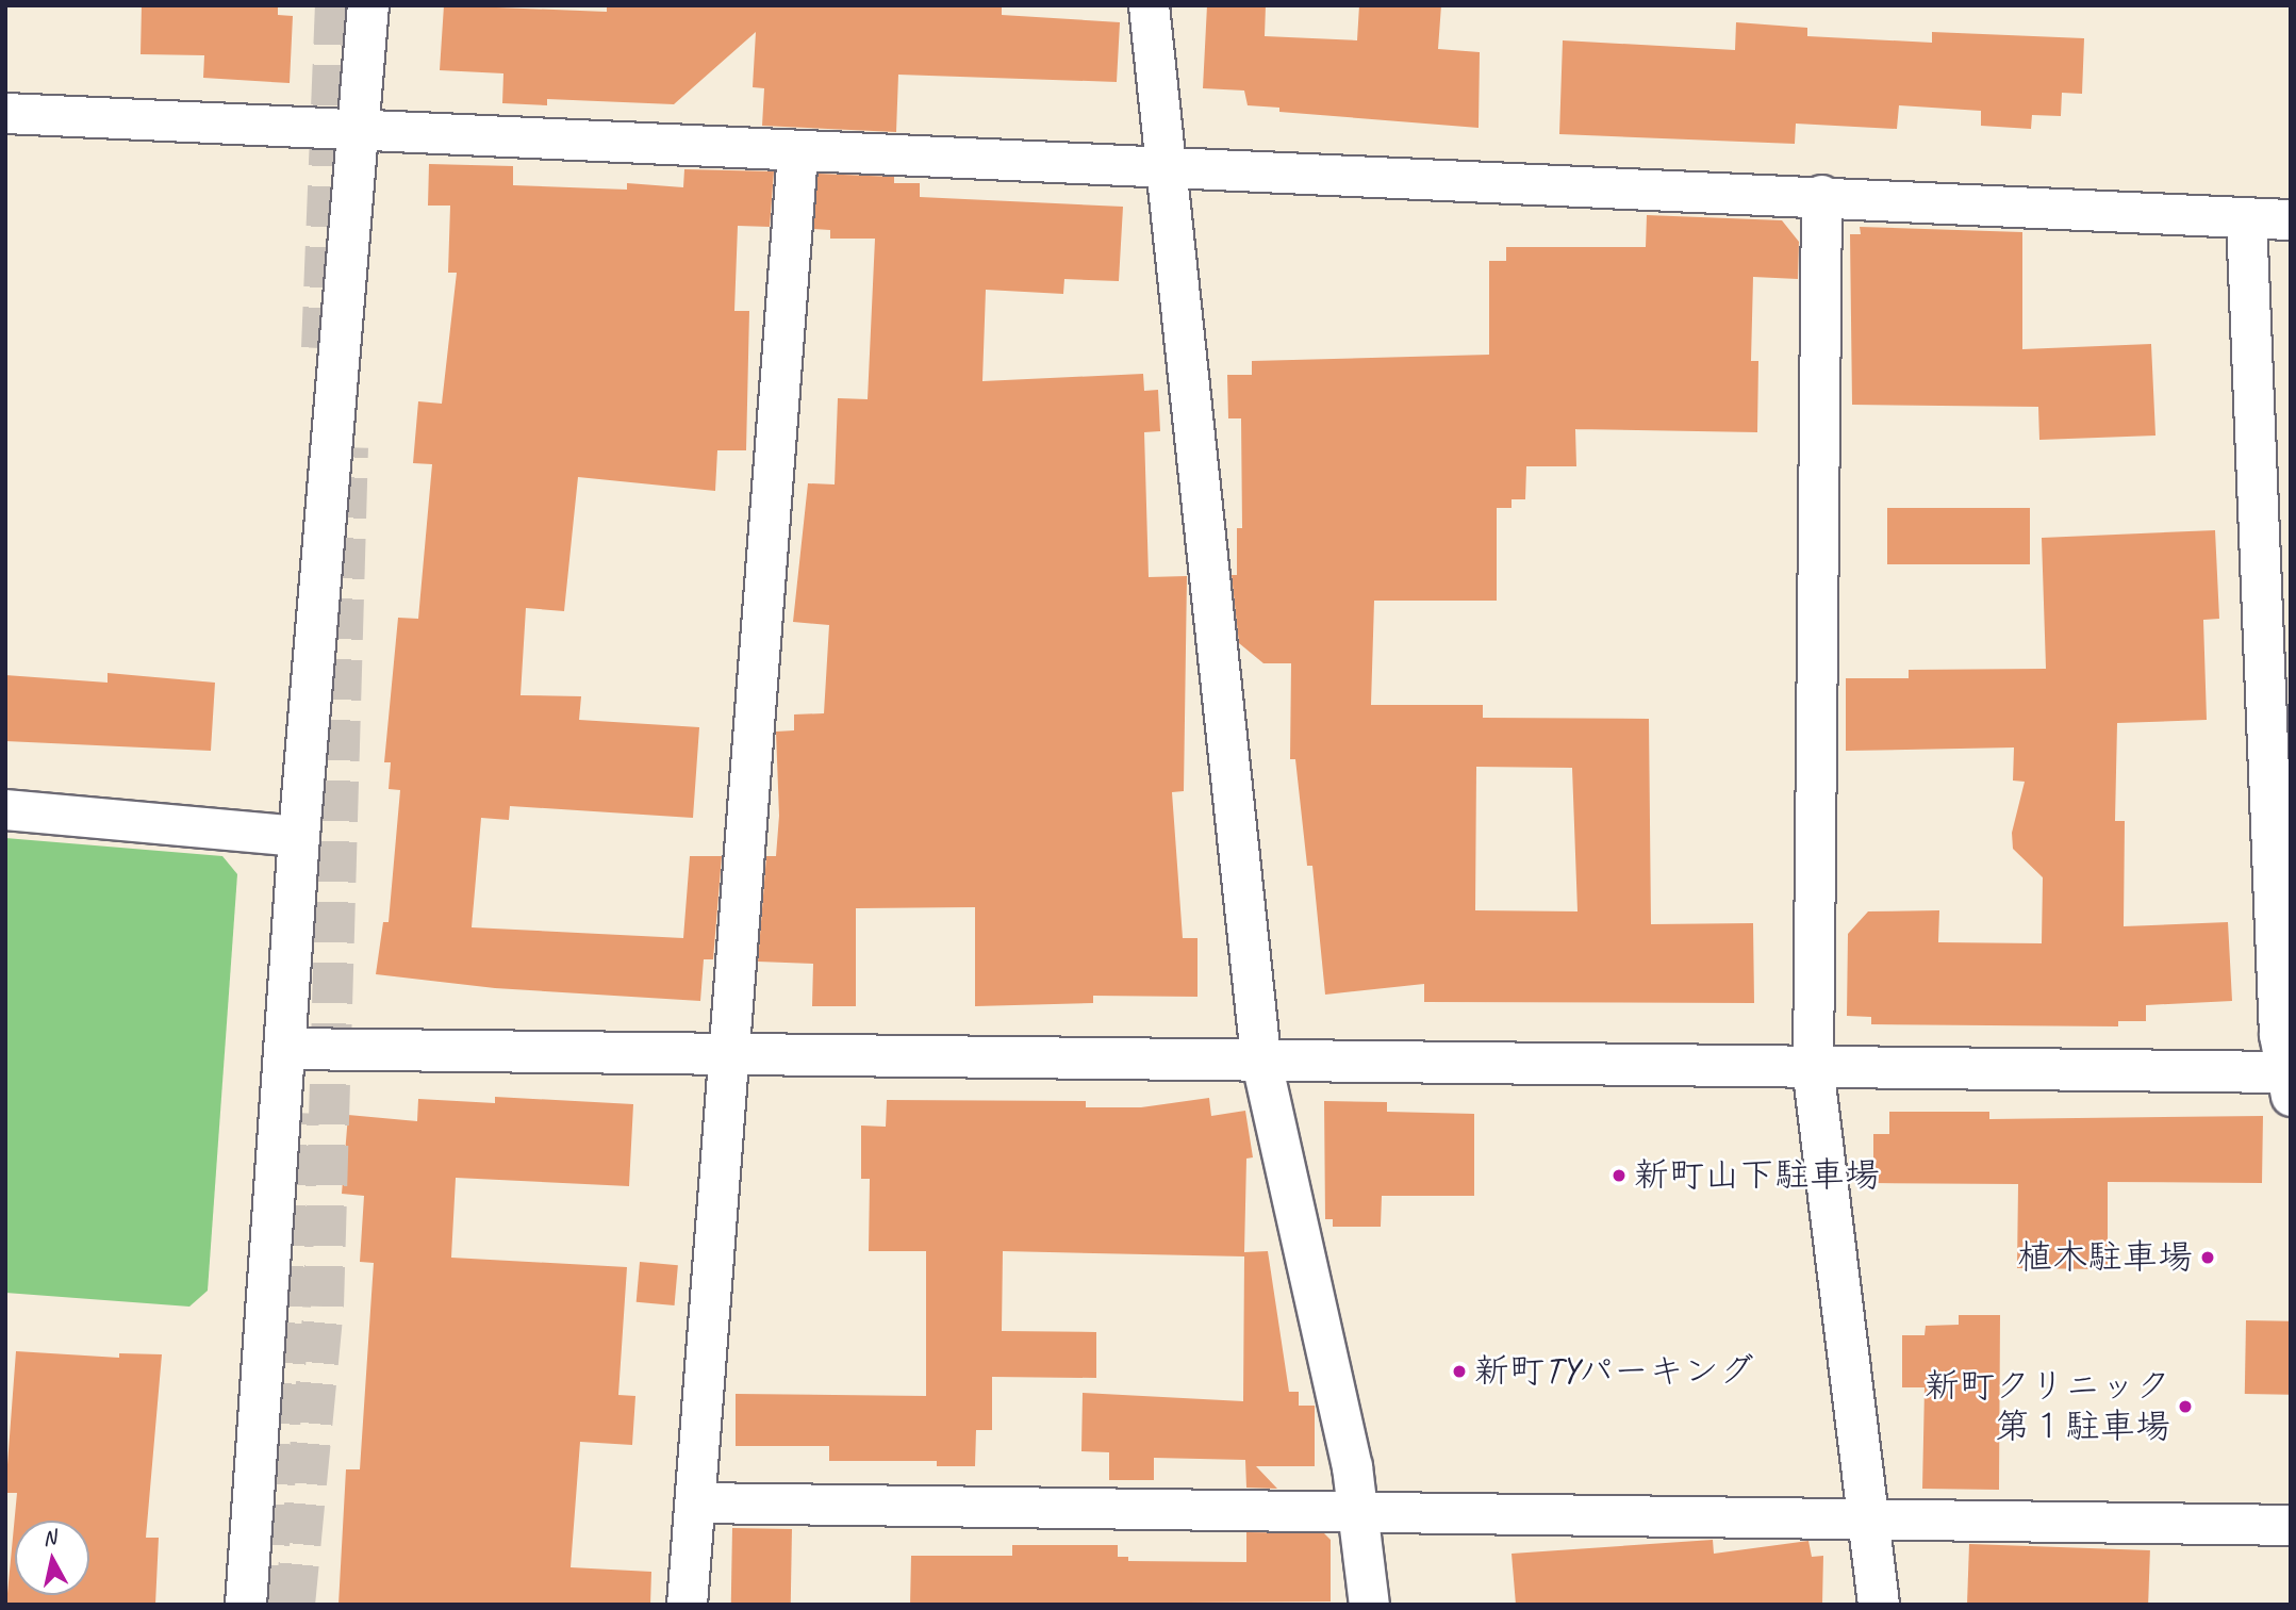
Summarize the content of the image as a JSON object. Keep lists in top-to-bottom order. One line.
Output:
{"places":["新町山下駐車場","植木駐車場","新町TYパーキング","新町クリニック 第１駐車場"],"north":"top"}
